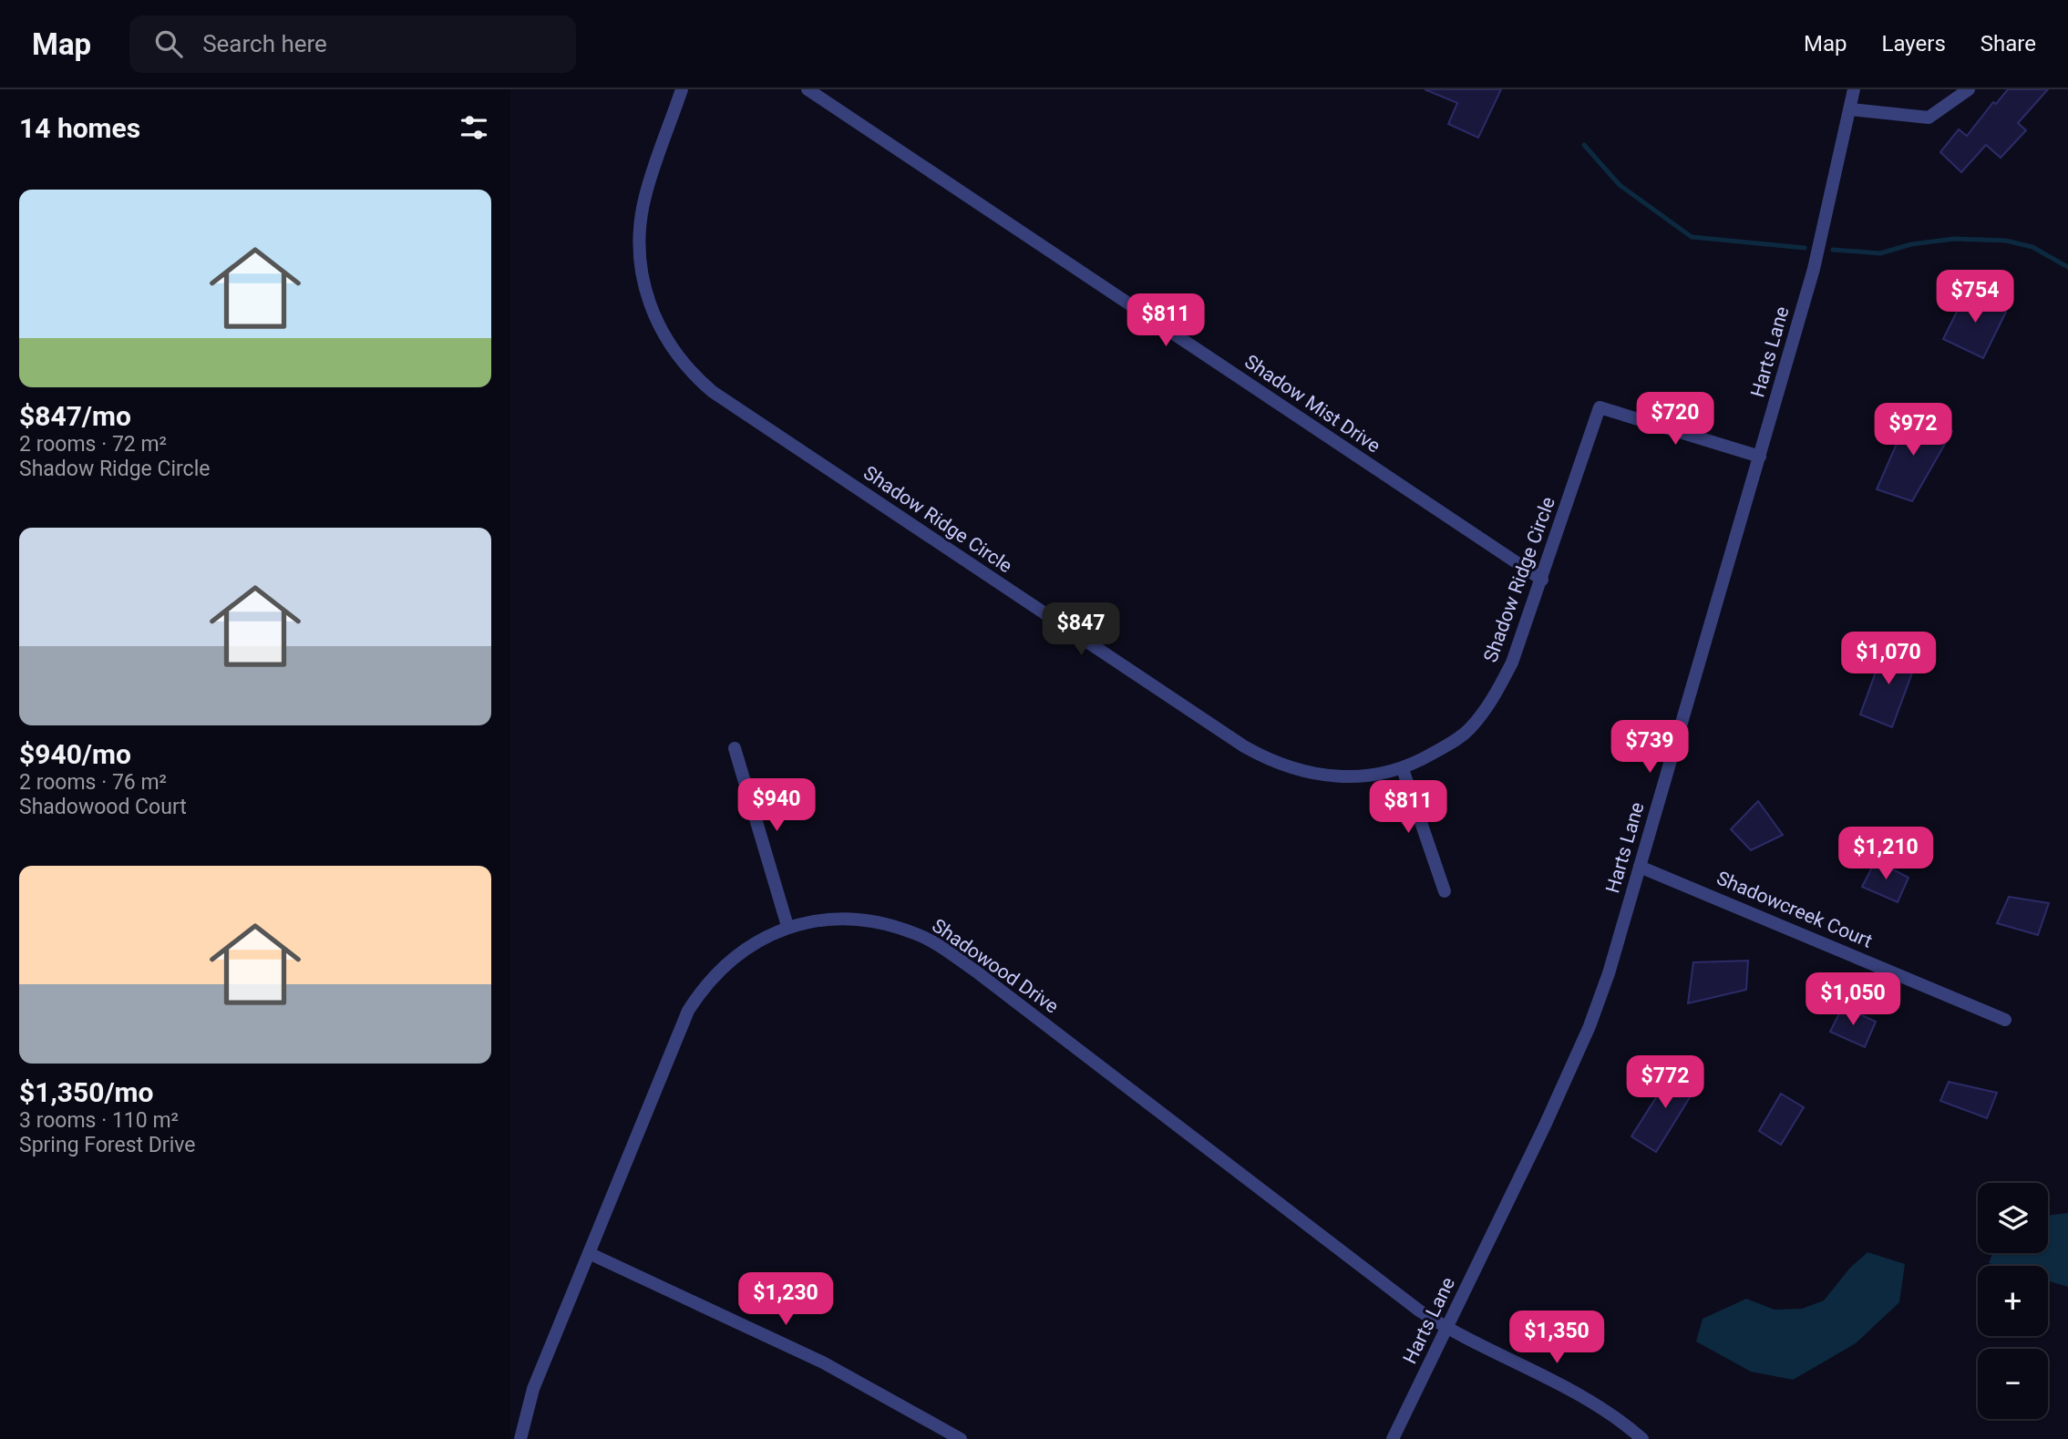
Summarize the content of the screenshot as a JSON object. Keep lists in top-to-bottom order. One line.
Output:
{"streets":{"street":["Harts Lane","Shadow Mist Drive","Shadow Ridge Circle","Shadowcreek Court","Shadowood Drive"]},"crossings":[["Harts Lane","Shadow Ridge Circle"],["Harts Lane","Shadowcreek Court"],["Harts Lane","Shadowood Drive"],["Shadow Mist Drive","Shadow Ridge Circle"]],"page":{"header":"Map","search":"Search here","nav":["Map","Layers","Share"],"heading":"14 homes","list":[{"name":"$847/mo","note":"2 rooms · 72 m² · Shadow Ridge Circle"},{"name":"$940/mo","note":"2 rooms · 76 m² · Shadowood Court"},{"name":"$1,350/mo","note":"3 rooms · 110 m² · Spring Forest Drive"}],"price":["$754","$811","$720","$972","$847","$1,070","$739","$940","$811","$1,210","$1,050","$772","$1,230","$1,350"],"map_buttons":["+","−"]}}
